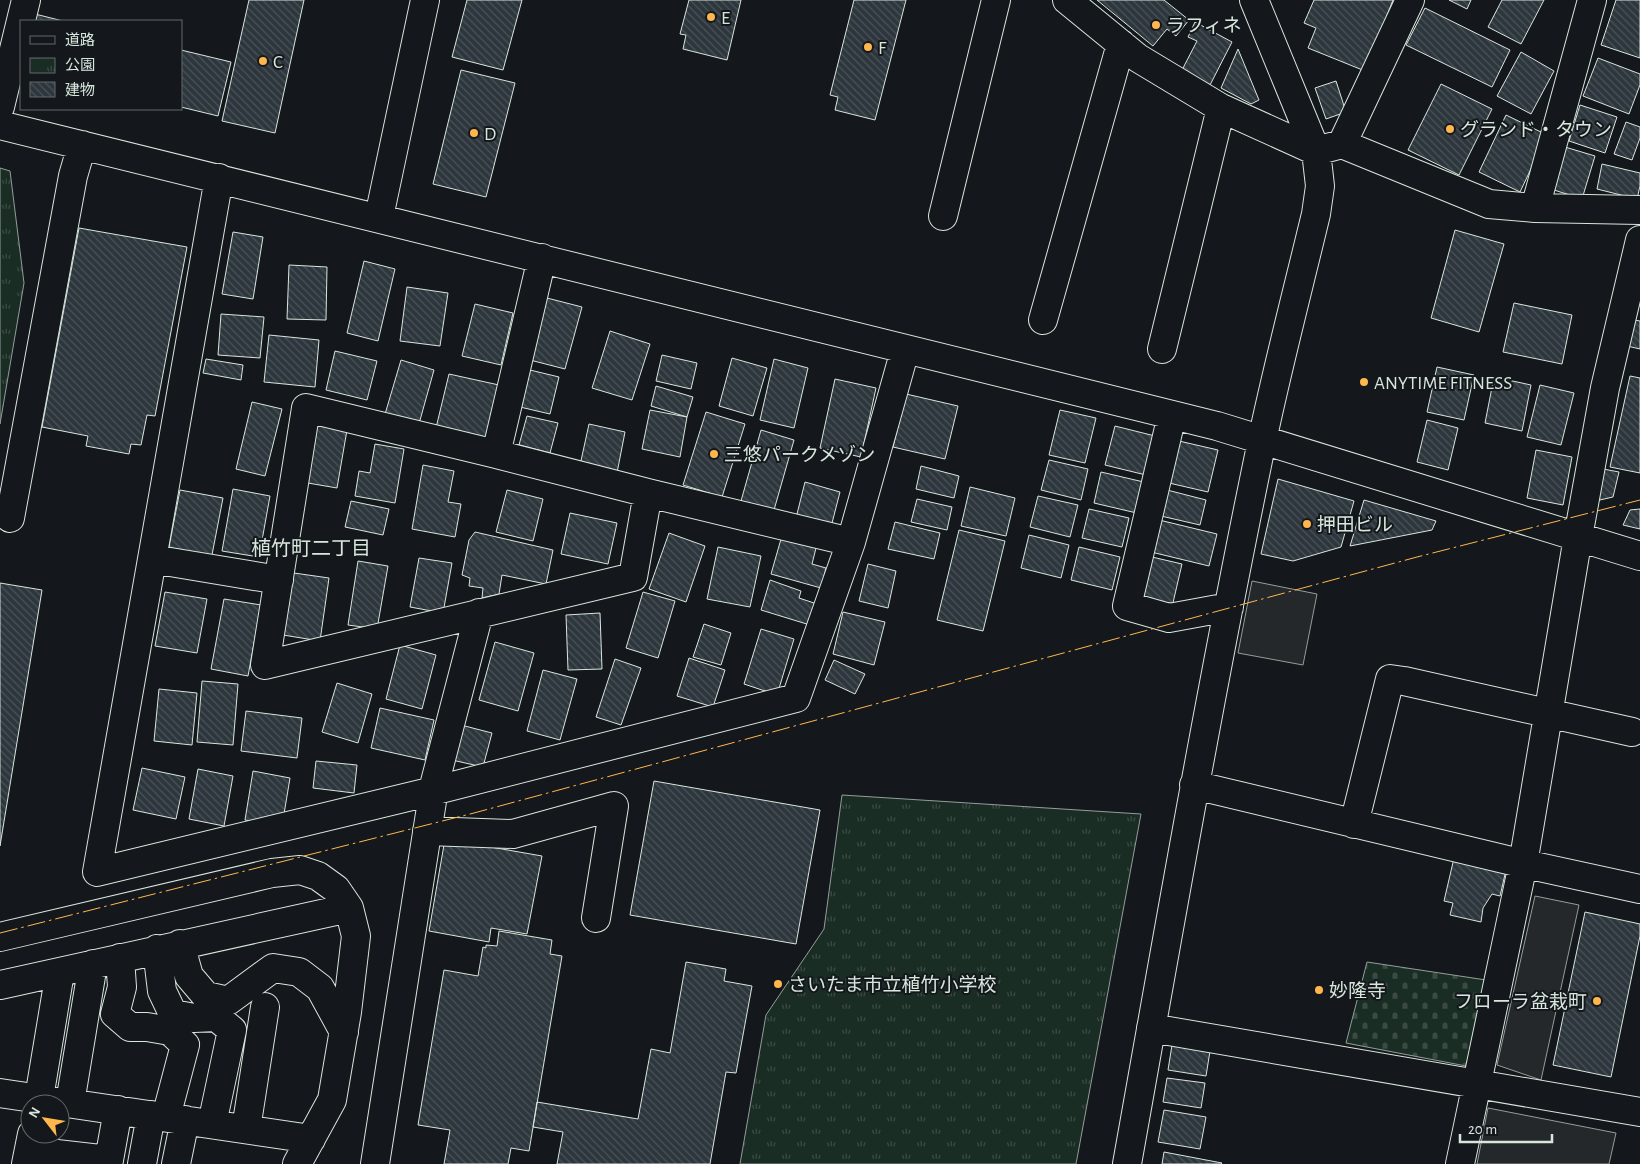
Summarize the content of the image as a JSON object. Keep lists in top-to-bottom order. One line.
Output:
{"districts":["植竹町二丁目"],"places":["E","ラフィネ","F","C","グランド・タウン","D","ANYTIME FITNESS","三悠パークメゾン","押田ビル","さいたま市立植竹小学校","妙隆寺","フローラ盆栽町"],"legend":["道路","公園","建物"],"scale_bar":"20 m","north":"top left"}
